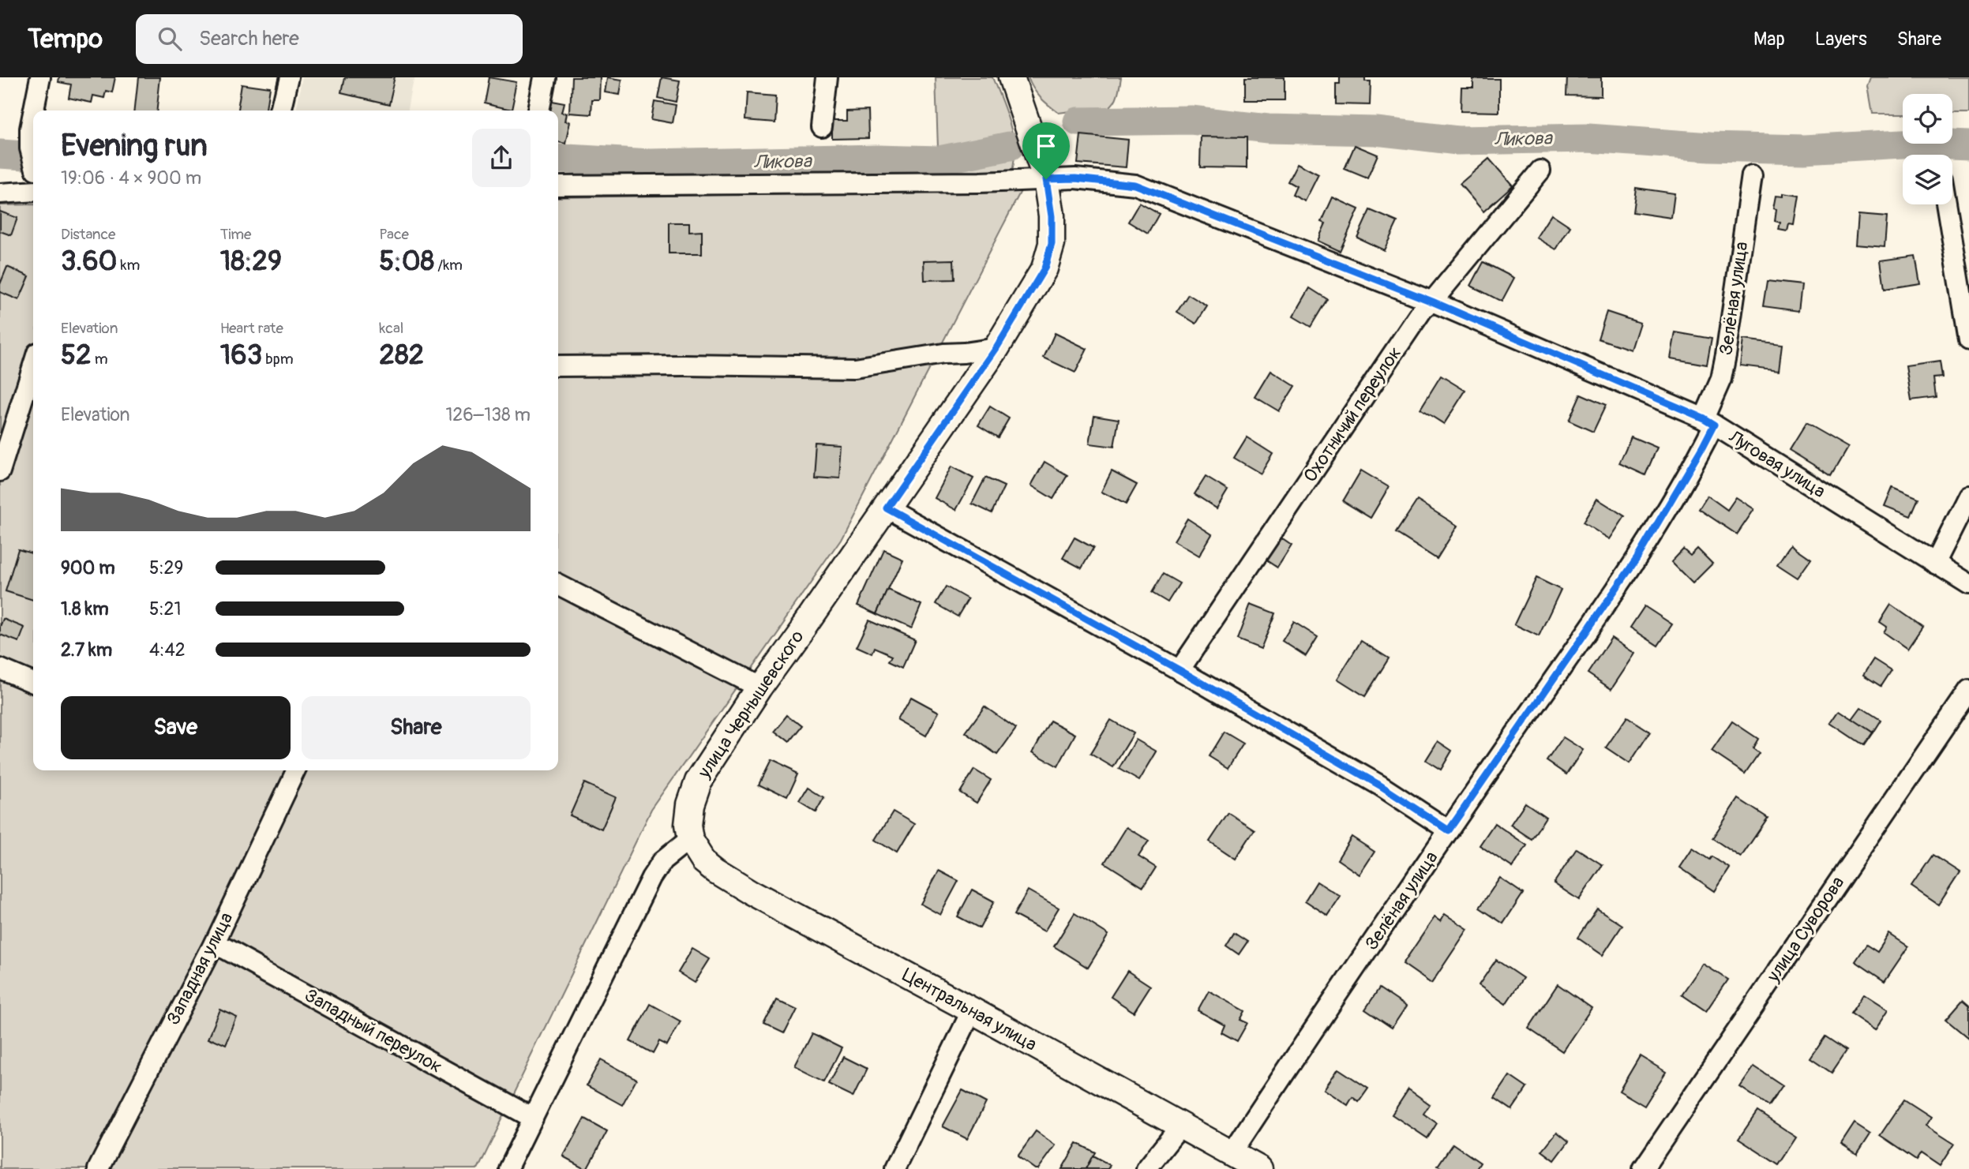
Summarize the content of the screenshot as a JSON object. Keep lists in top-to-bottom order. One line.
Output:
{"streets":{"street":["Зелёная улица","Охотничий переулок","Луговая улица","улица Чернышевского","улица Суворова","Западная улица","Центральная улица","Западный переулок"]},"crossings":[["Зелёная улица","Луговая улица"],["Зелёная улица","Центральная улица"],["Охотничий переулок","Луговая улица"],["Луговая улица","улица Чернышевского"],["улица Чернышевского","Центральная улица"],["Западная улица","Западный переулок"]],"water":["Ликова"],"page":{"header":"Tempo","search":"Search here","nav":["Map","Layers","Share"],"heading":["Evening run","19:06 · 4 × 900 m"],"stats":[["Distance","3.60 km"],["Time","18:29"],["Pace","5:08 /km"],["Elevation","52 m"],["Heart rate","163 bpm"],["kcal","282"]],"chart":["Elevation","126–138 m"],"list":[{"name":"900 m","note":"5:29"},{"name":"1.8 km","note":"5:21"},{"name":"2.7 km","note":"4:42"}],"buttons":["Save","Share"]}}
